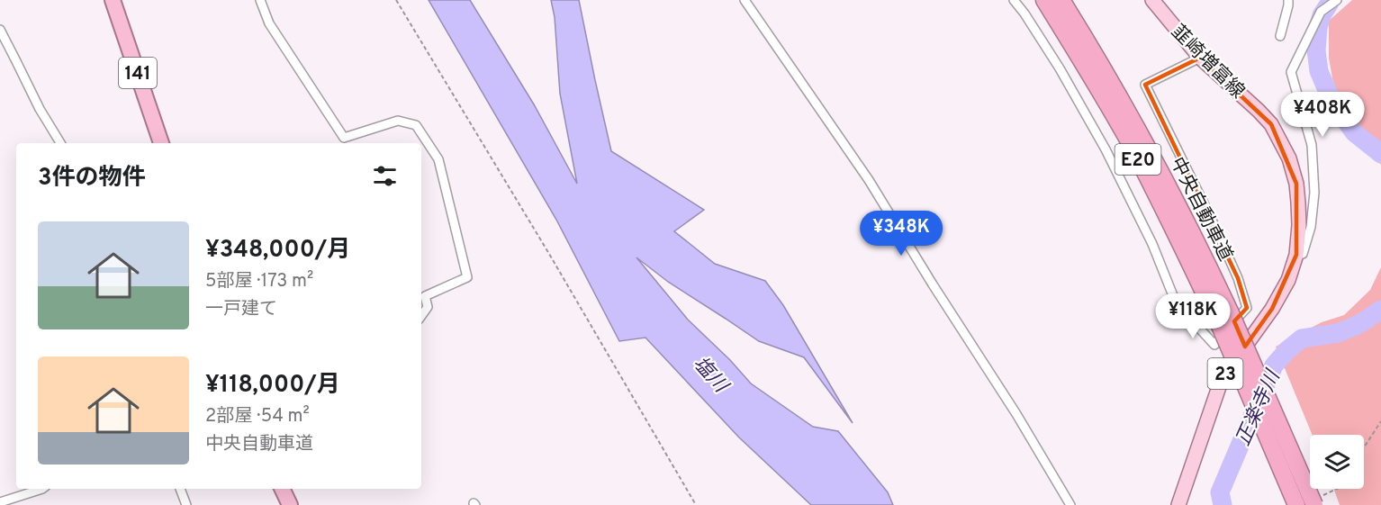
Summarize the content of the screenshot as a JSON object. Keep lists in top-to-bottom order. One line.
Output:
{"streets":{"highway":["141","E20","中央自動車道"],"main road":["韮崎増富線","23"]},"water":["塩川","正楽寺川"],"page":{"price":["¥408K","¥348K","¥118K"],"heading":"3件の物件","list":[{"name":"¥348,000/月","note":"5部屋 · 173 m² · 一戸建て"},{"name":"¥118,000/月","note":"2部屋 · 54 m² · 中央自動車道"}]}}
